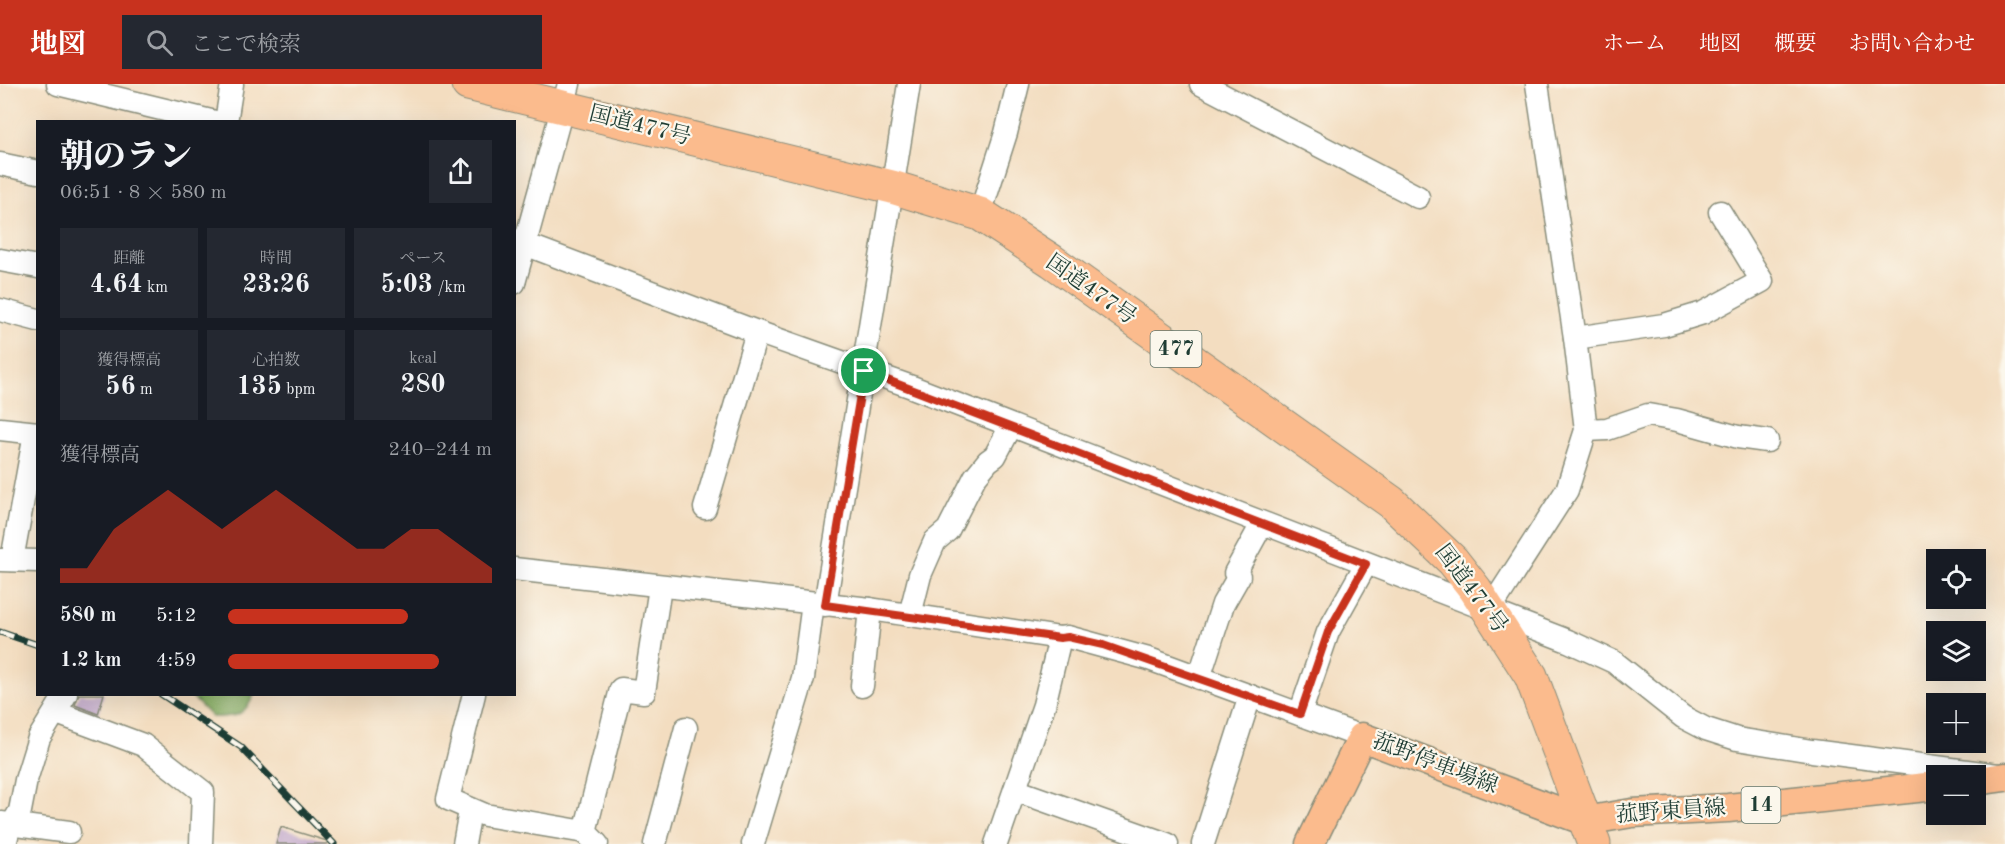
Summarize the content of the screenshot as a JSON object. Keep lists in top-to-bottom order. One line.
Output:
{"streets":{"highway":["国道477号","477"],"main road":["菰野停車場線","14","菰野東員線"]},"crossings":[["国道477号","菰野停車場線"],["国道477号","菰野東員線"],["菰野停車場線","菰野東員線"]],"page":{"header":"地図","search":"ここで検索","nav":["ホーム","地図","概要","お問い合わせ"],"heading":["朝のラン","06:51 · 8 × 580 m"],"stats":[["距離","4.64 km"],["時間","23:26"],["ペース","5:03 /km"],["獲得標高","56 m"],["心拍数","135 bpm"],["kcal","280"]],"chart":["獲得標高","240–244 m"],"map_buttons":["+","−"],"list":[{"name":"580 m","note":"5:12"},{"name":"1.2 km","note":"4:59"}]}}
